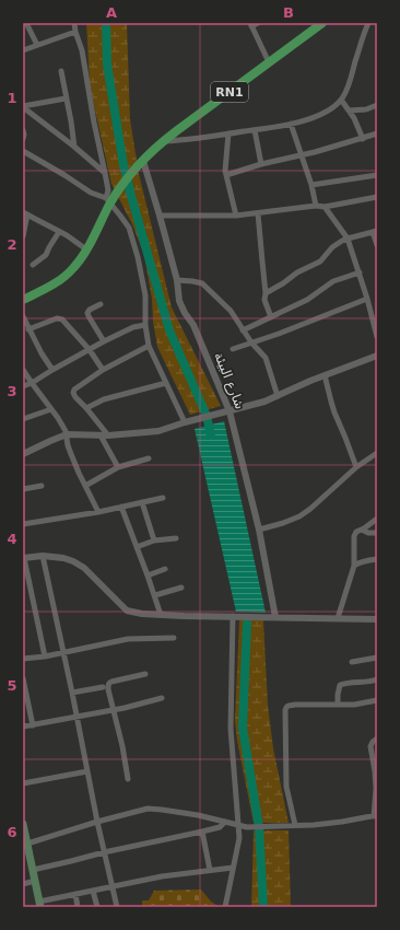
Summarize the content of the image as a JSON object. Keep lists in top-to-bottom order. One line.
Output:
{"streets":{"main road":["RN1"],"street":["شارع البيئة"]},"crossings":[["RN1","شارع البيئة"]],"grid":{"columns":["A","B"],"rows":["1","2","3","4","5","6"]}}
